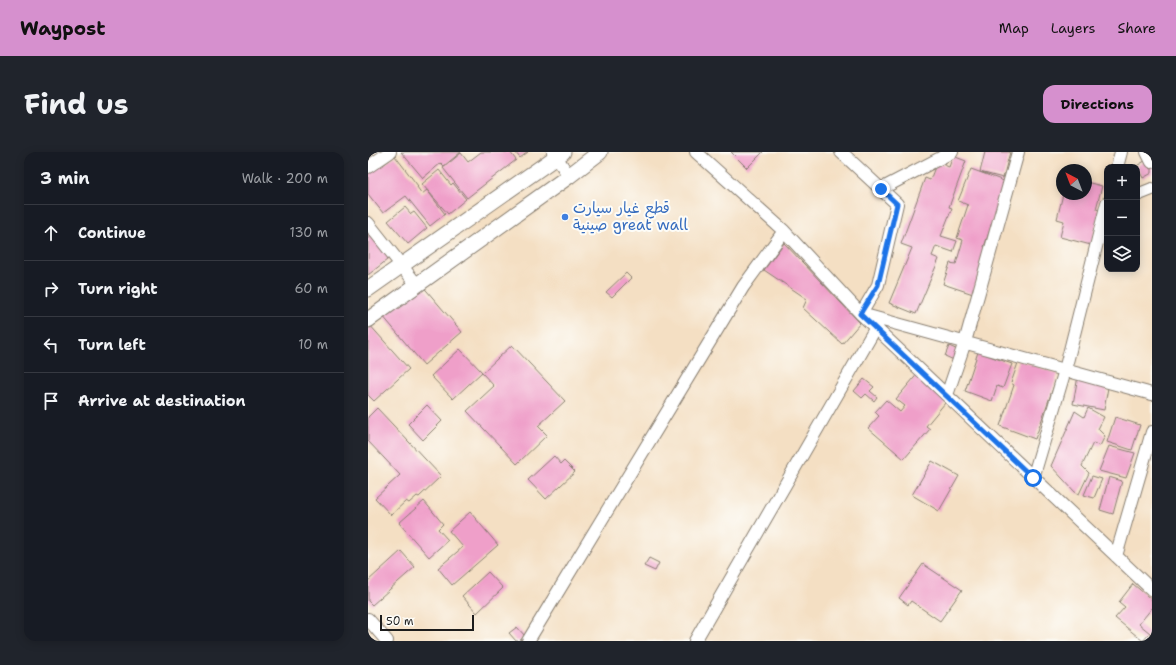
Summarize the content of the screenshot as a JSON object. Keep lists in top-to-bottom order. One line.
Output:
{"places":["قطع غيار سيارت صينية great wall"],"scale_bar":"50 m","north":"top left","page":{"header":"Waypost","nav":["Map","Layers","Share"],"title":"Find us","buttons":"Directions","heading":["3 min","Walk · 200 m"],"map_buttons":["+","−"],"list":[["Continue","130 m"],["Turn right","60 m"],["Turn left","10 m"],"Arrive at destination"],"scale":"50 m"}}
